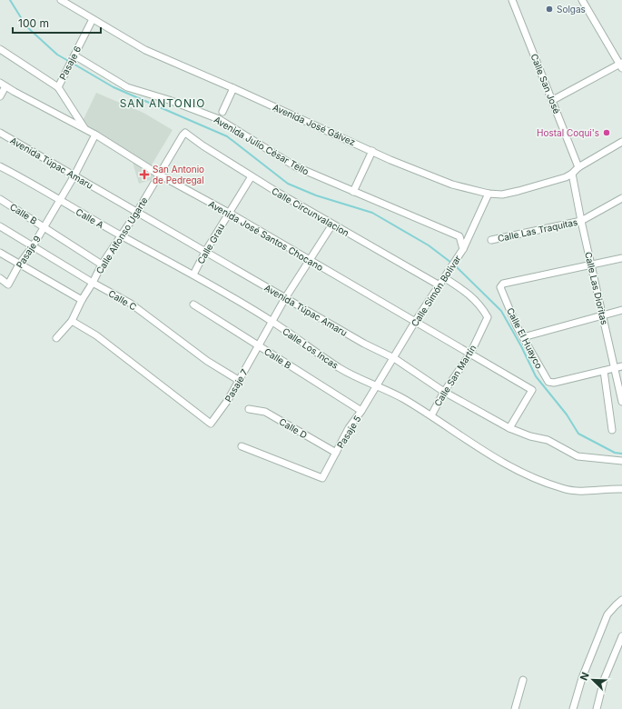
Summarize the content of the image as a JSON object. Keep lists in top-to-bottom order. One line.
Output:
{"streets":{"street":["Pasaje 6","Calle San José","Avenida José Gálvez","Avenida Julio César Tello","Avenida Túpac Amaru","Calle Circunvalacion","Calle B","Calle A","Calle Las Traquitas","Calle Alfonso Ugarte","Avenida José Santos Chocano","Calle Grau","Pasaje 9","Calle Las Dioritas","Calle Simón Bolivar","Calle C","Calle El Huayco","Calle Los Incas","Calle San Martín","Pasaje 7","Calle D","Pasaje 5"]},"crossings":[["Pasaje 6","Avenida José Gálvez"],["Pasaje 6","Avenida Julio César Tello"],["Calle San José","Avenida José Gálvez"],["Avenida José Gálvez","Calle Las Dioritas"],["Avenida José Gálvez","Calle Simón Bolivar"],["Avenida Julio César Tello","Calle Simón Bolivar"],["Avenida Túpac Amaru","Calle Alfonso Ugarte"],["Avenida Túpac Amaru","Avenida José Santos Chocano"],["Avenida Túpac Amaru","Calle Grau"],["Avenida Túpac Amaru","Pasaje 9"],["Avenida Túpac Amaru","Calle Simón Bolivar"],["Avenida Túpac Amaru","Calle San Martín"],["Avenida Túpac Amaru","Pasaje 7"],["Calle Circunvalacion","Calle Alfonso Ugarte"],["Calle Circunvalacion","Calle Grau"],["Calle Circunvalacion","Calle Simón Bolivar"],["Calle Circunvalacion","Pasaje 7"],["Calle B","Calle Alfonso Ugarte"],["Calle B","Pasaje 9"],["Calle B","Pasaje 7"],["Calle B","Pasaje 5"],["Calle A","Calle Alfonso Ugarte"],["Calle A","Calle Grau"],["Calle A","Pasaje 9"],["Calle A","Calle Los Incas"],["Calle Las Traquitas","Calle Las Dioritas"],["Calle Alfonso Ugarte","Avenida José Santos Chocano"],["Calle Alfonso Ugarte","Calle C"],["Calle Alfonso Ugarte","Pasaje 7"],["Avenida José Santos Chocano","Calle Grau"],["Avenida José Santos Chocano","Pasaje 9"],["Avenida José Santos Chocano","Calle Simón Bolivar"],["Avenida José Santos Chocano","Calle San Martín"],["Avenida José Santos Chocano","Pasaje 7"],["Calle Grau","Calle Los Incas"],["Pasaje 9","Calle C"],["Calle Las Dioritas","Calle El Huayco"],["Calle Simón Bolivar","Calle Los Incas"],["Calle Simón Bolivar","Calle San Martín"],["Calle Simón Bolivar","Pasaje 5"],["Calle C","Pasaje 7"],["Calle Los Incas","Calle San Martín"],["Calle Los Incas","Pasaje 7"],["Calle Los Incas","Pasaje 5"],["Calle D","Pasaje 5"]],"districts":["SAN ANTONIO"],"places":{"other":["Solgas","Hostal Coqui's"],"health":["San Antonio de Pedregal"]},"scale_bar":"100 m","north":"top left"}
